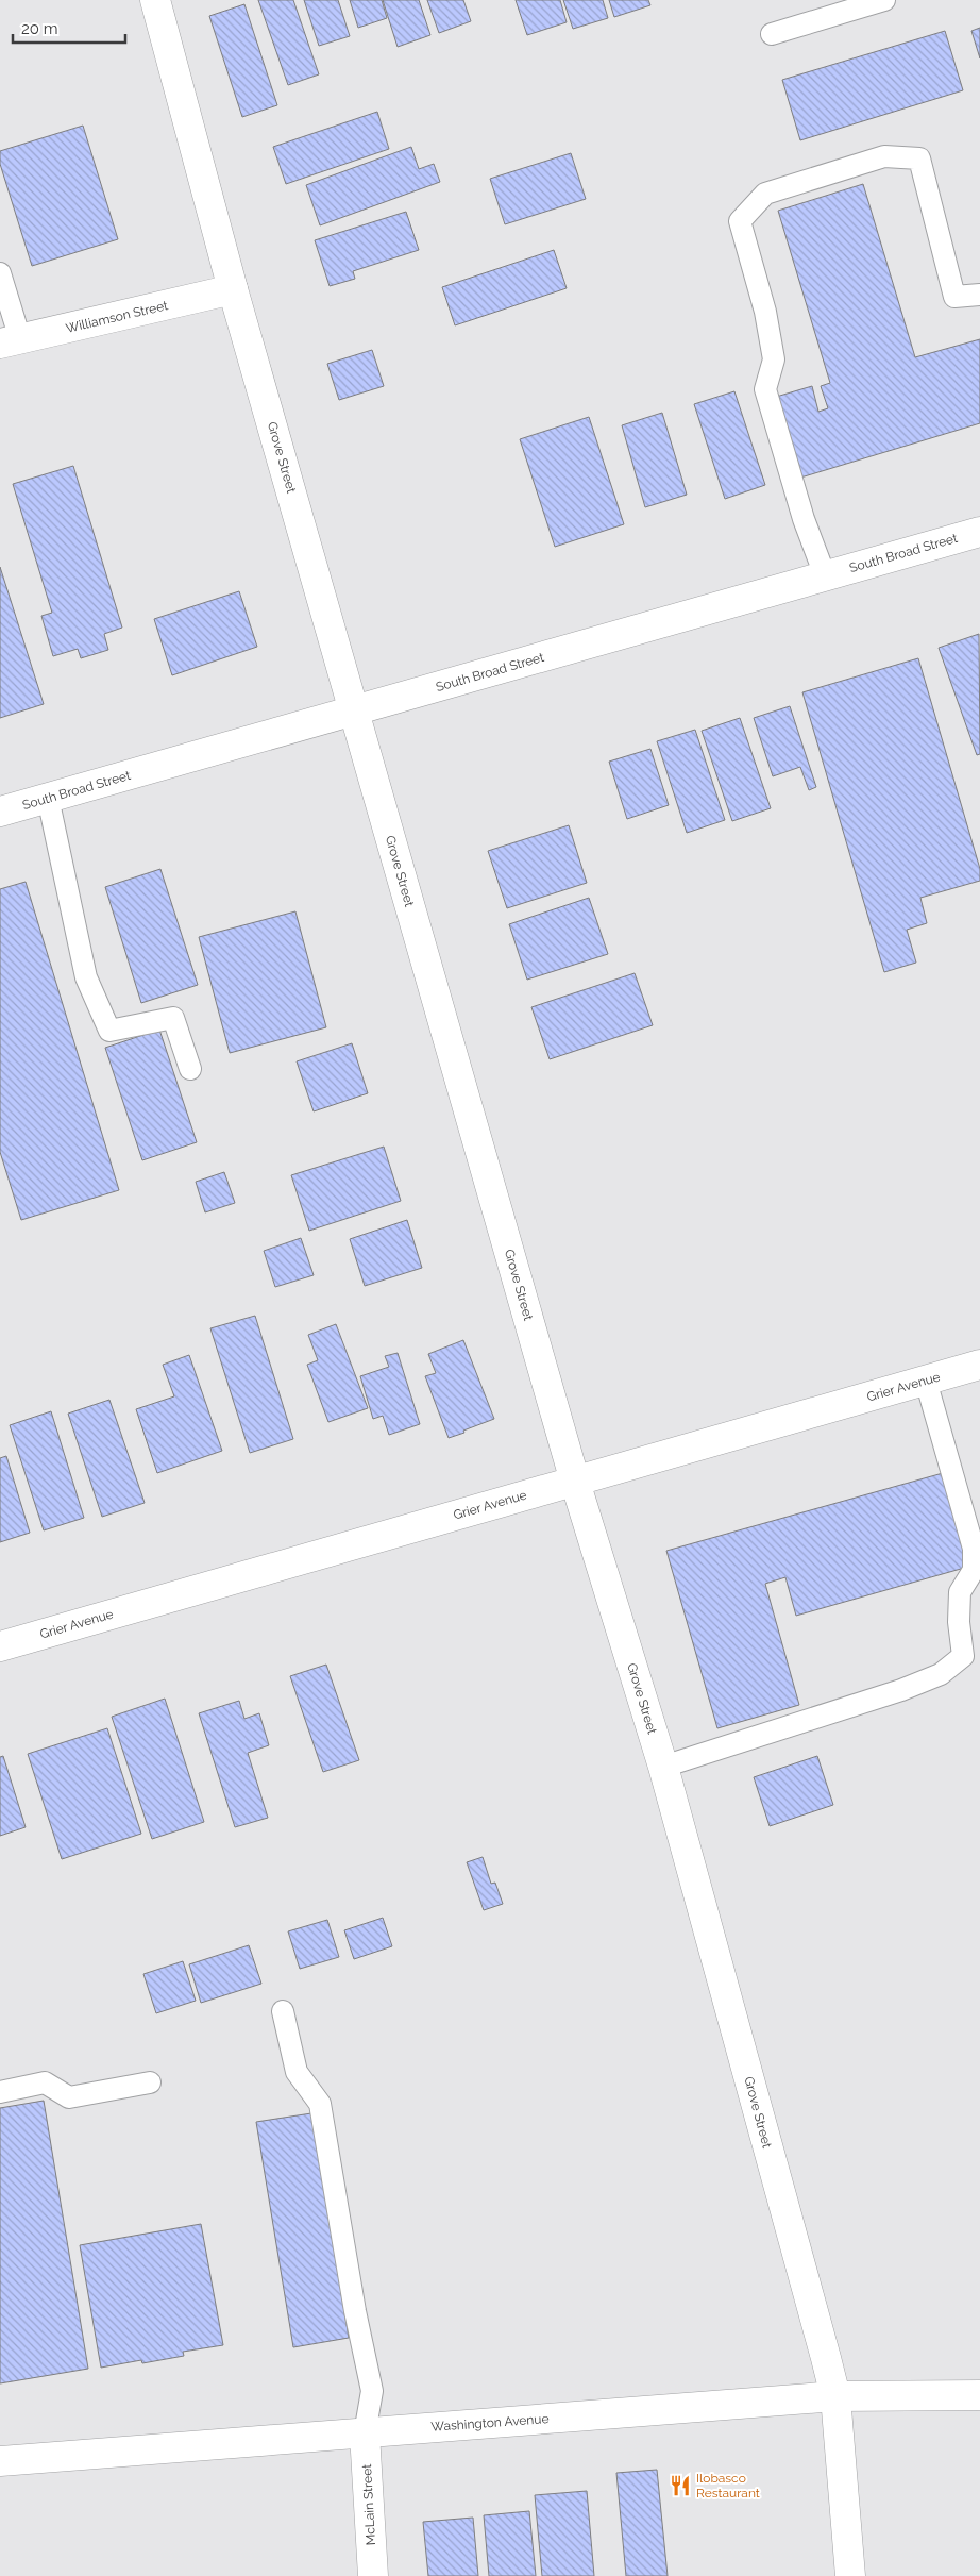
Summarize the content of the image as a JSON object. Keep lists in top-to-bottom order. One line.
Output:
{"streets":{"street":["Williamson Street","Grove Street","South Broad Street","Grier Avenue","Washington Avenue","McLain Street"]},"crossings":[["Williamson Street","Grove Street"],["Grove Street","South Broad Street"],["Grove Street","Grier Avenue"],["Grove Street","Washington Avenue"],["Washington Avenue","McLain Street"]],"places":{"restaurant":["Ilobasco Restaurant"]},"scale_bar":"20 m"}
